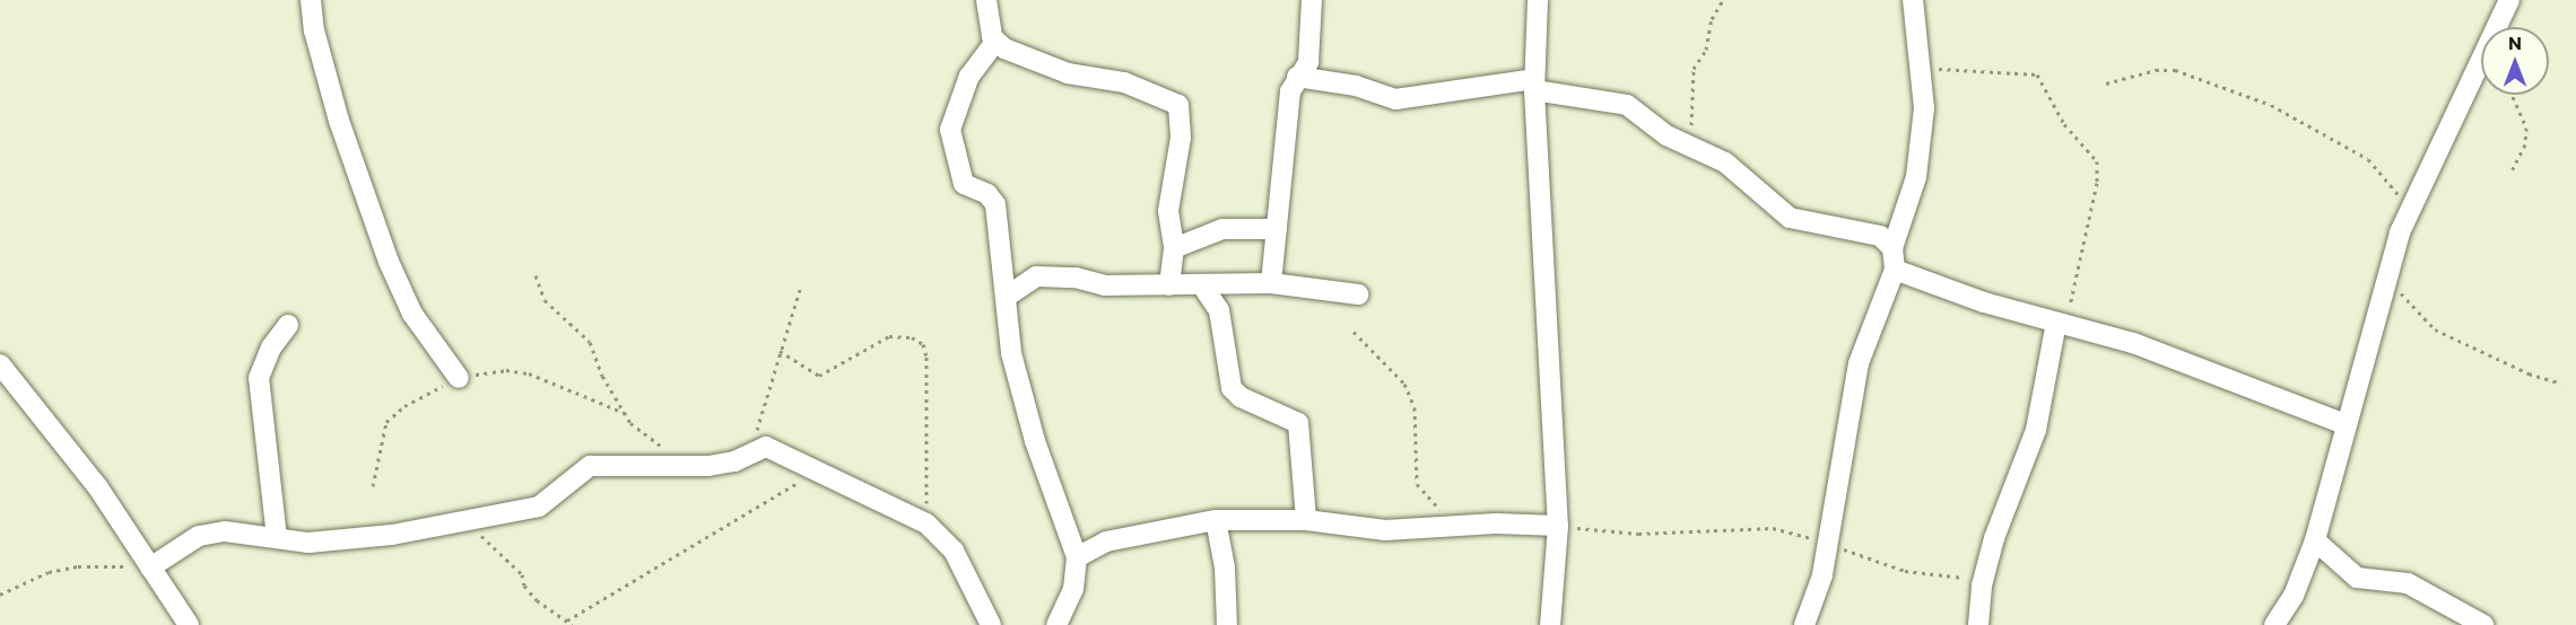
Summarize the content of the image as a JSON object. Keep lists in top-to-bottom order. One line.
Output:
{"north":"top"}
